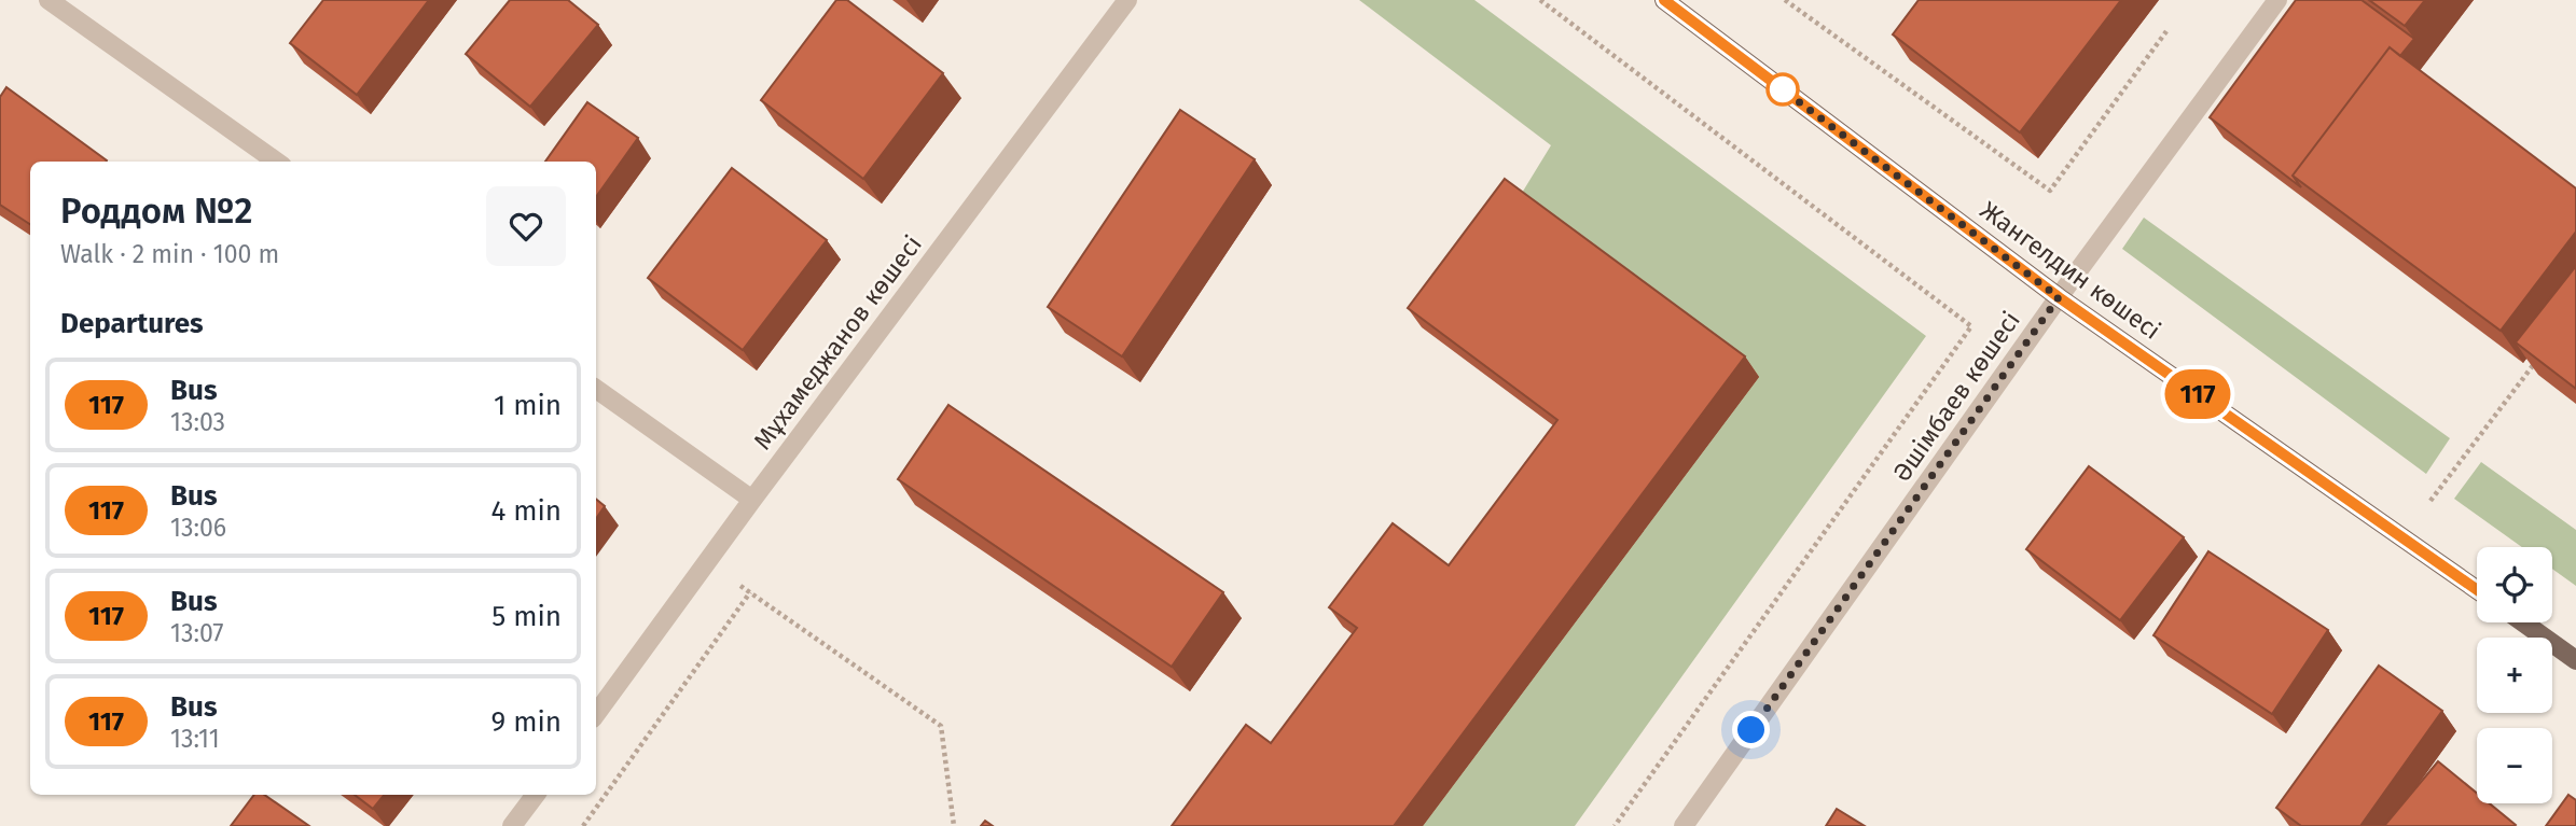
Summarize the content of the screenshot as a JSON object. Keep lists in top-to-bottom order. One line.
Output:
{"streets":{"main road":["Жангелдин көшесі"],"street":["Мұхамеджанов көшесі","Әшімбаев көшесі"]},"crossings":[["Жангелдин көшесі","Әшімбаев көшесі"]],"lines":["bus line 117"],"page":{"on_map":"117","heading":[["Роддом №2","Walk · 2 min · 100 m"],"Departures"],"list":[{"mark":"117","name":"Bus","note":"13:03","value":"1 min"},{"mark":"117","name":"Bus","note":"13:06","value":"4 min"},{"mark":"117","name":"Bus","note":"13:07","value":"5 min"},{"mark":"117","name":"Bus","note":"13:11","value":"9 min"}],"map_buttons":["+","−"]}}
